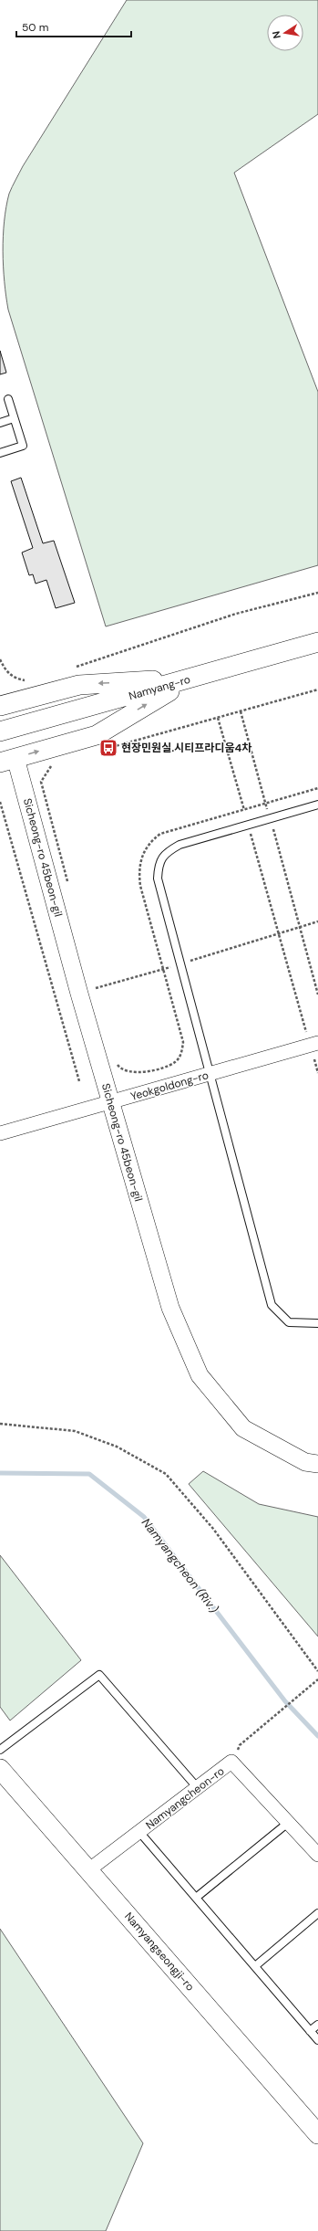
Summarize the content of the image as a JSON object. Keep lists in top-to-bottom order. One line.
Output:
{"streets":{"main road":["Namyang-ro","Namyangseongji-ro"],"street":["Sicheong-ro 45beon-gil","Yeokgoldong-ro","Namyangcheon-ro"]},"crossings":[["Sicheong-ro 45beon-gil","Yeokgoldong-ro"],["Namyangcheon-ro","Namyangseongji-ro"]],"water":["Namyangcheon (Riv.)"],"places":{"bus stop":["현장민원실.시티프라디움4차"]},"scale_bar":"50 m","north":"left"}
